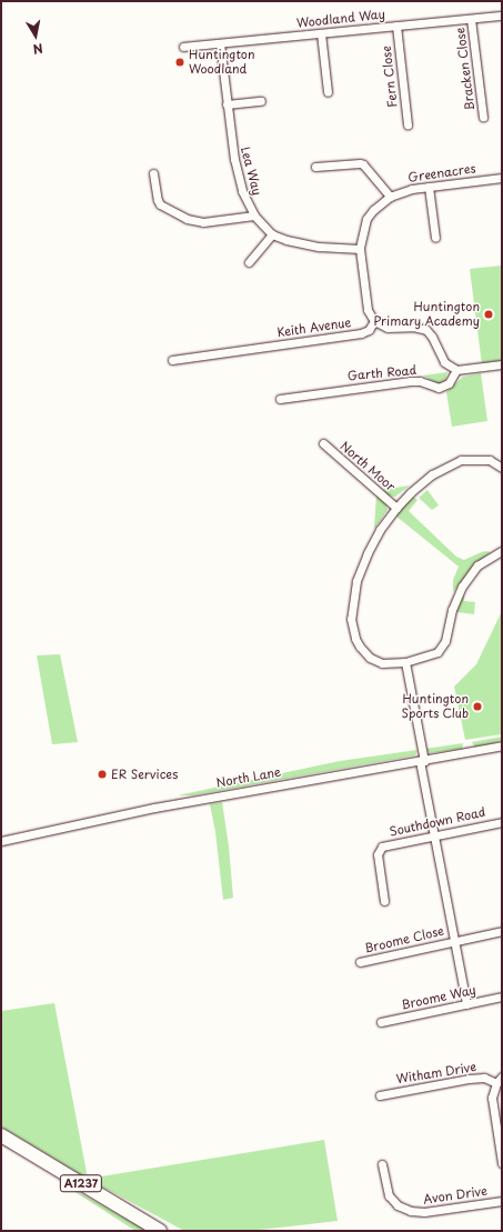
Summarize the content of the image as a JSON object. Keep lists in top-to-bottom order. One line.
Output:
{"streets":{"highway":["A1237"],"street":["Woodland Way","Bracken Close","Fern Close","Lea Way","Greenacres","Keith Avenue","Garth Road","North Moor","North Lane","Southdown Road","Broome Close","Broome Way","Witham Drive","Avon Drive"]},"crossings":[["Woodland Way","Bracken Close"],["Woodland Way","Fern Close"],["Woodland Way","Lea Way"],["Lea Way","Greenacres"],["Greenacres","Keith Avenue"],["North Lane","Broome Close"],["Southdown Road","Broome Close"]],"places":["Huntington Woodland","Huntington Primary Academy","Huntington Sports Club","ER Services"],"north":"bottom"}
